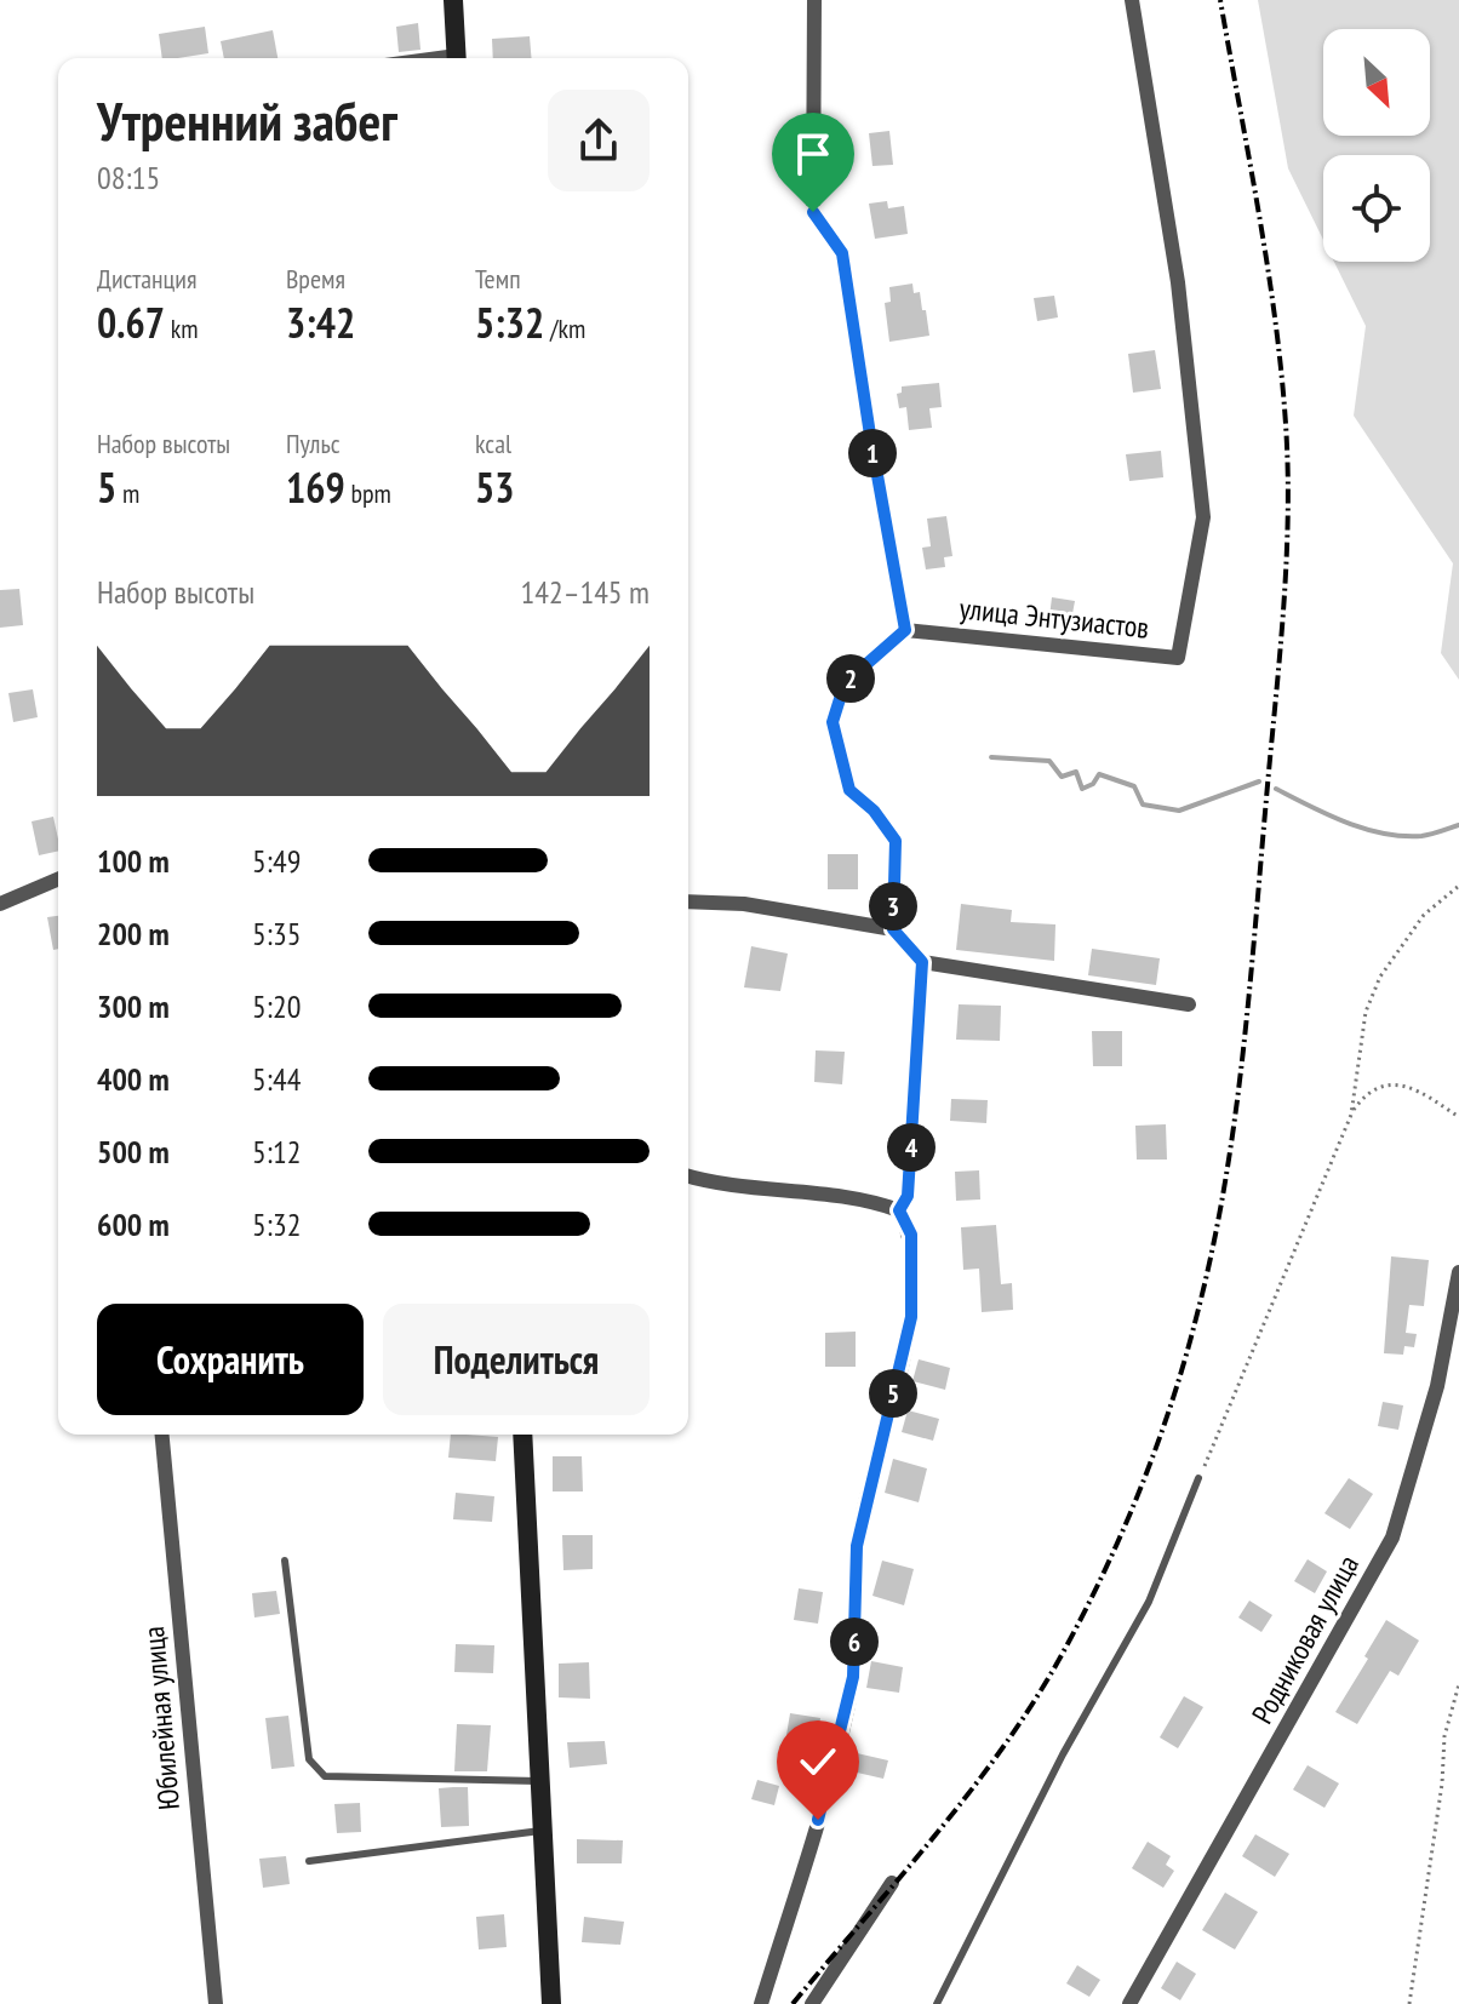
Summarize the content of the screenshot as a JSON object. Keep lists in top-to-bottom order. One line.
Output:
{"streets":{"street":["улица Энтузиастов","Родниковая улица","Юбилейная улица"]},"north":"bottom right","page":{"heading":["Утренний забег","08:15"],"stats":[["Дистанция","0.67 km"],["Время","3:42"],["Темп","5:32 /km"],["Набор высоты","5 m"],["Пульс","169 bpm"],["kcal","53"]],"pins":["1","2","3","4","5","6"],"chart":["Набор высоты","142–145 m"],"list":[{"name":"100 m","note":"5:49"},{"name":"200 m","note":"5:35"},{"name":"300 m","note":"5:20"},{"name":"400 m","note":"5:44"},{"name":"500 m","note":"5:12"},{"name":"600 m","note":"5:32"}],"buttons":["Сохранить","Поделиться"]}}
